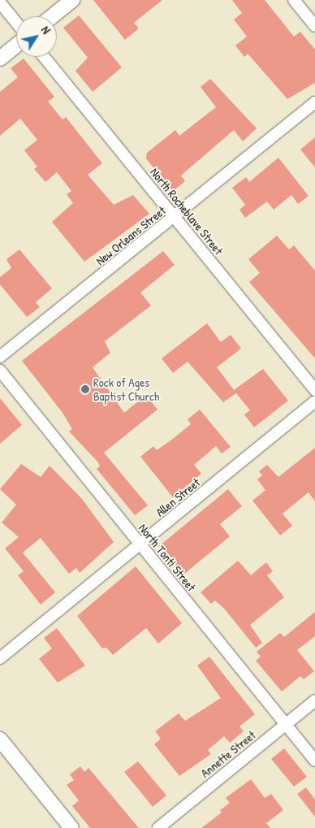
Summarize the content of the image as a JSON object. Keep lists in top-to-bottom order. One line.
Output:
{"streets":{"street":["North Rocheblave Street","New Orleans Street","Allen Street","North Tonti Street","Annette Street"]},"crossings":[["North Rocheblave Street","New Orleans Street"],["Allen Street","North Tonti Street"],["North Tonti Street","Annette Street"]],"places":["Rock of Ages Baptist Church"],"north":"top right"}
